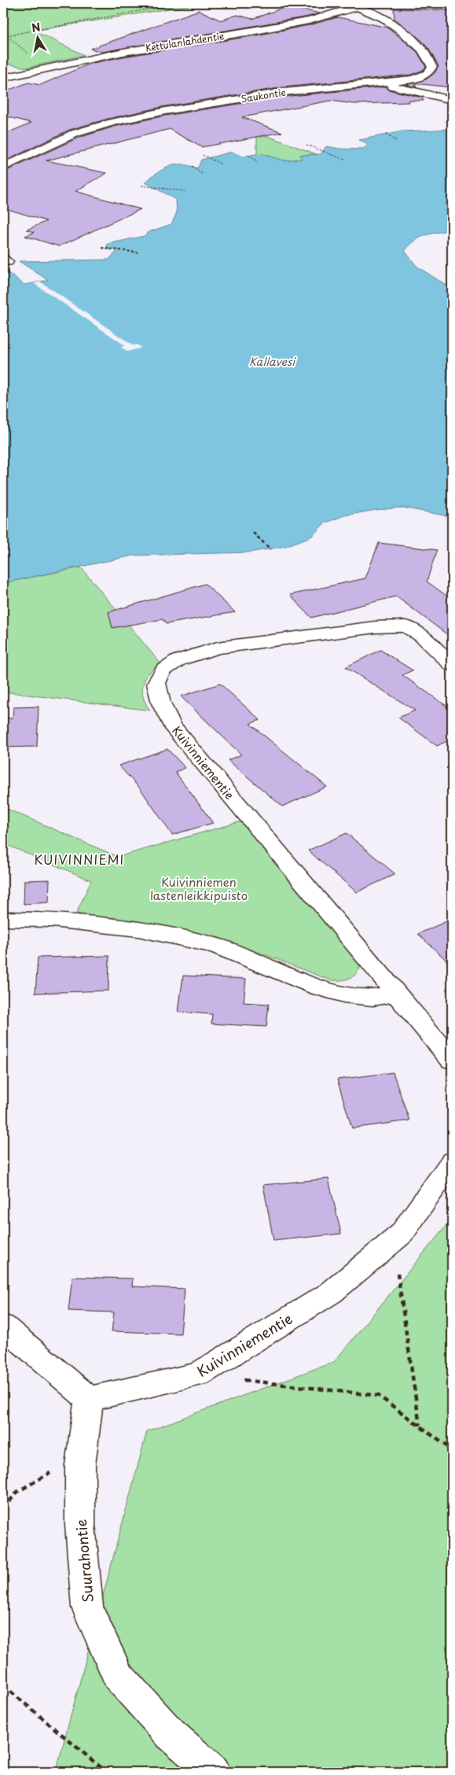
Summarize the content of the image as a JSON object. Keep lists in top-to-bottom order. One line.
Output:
{"streets":{"street":["Kettulanlahdentie","Saukontie","Kuivinniementie","Suurahontie"]},"crossings":[["Kettulanlahdentie","Saukontie"],["Kuivinniementie","Suurahontie"]],"districts":["KUIVINNIEMI"],"water":["Kallavesi"],"parks":["Kuivinniemen lastenleikkipuisto"],"north":"top"}
